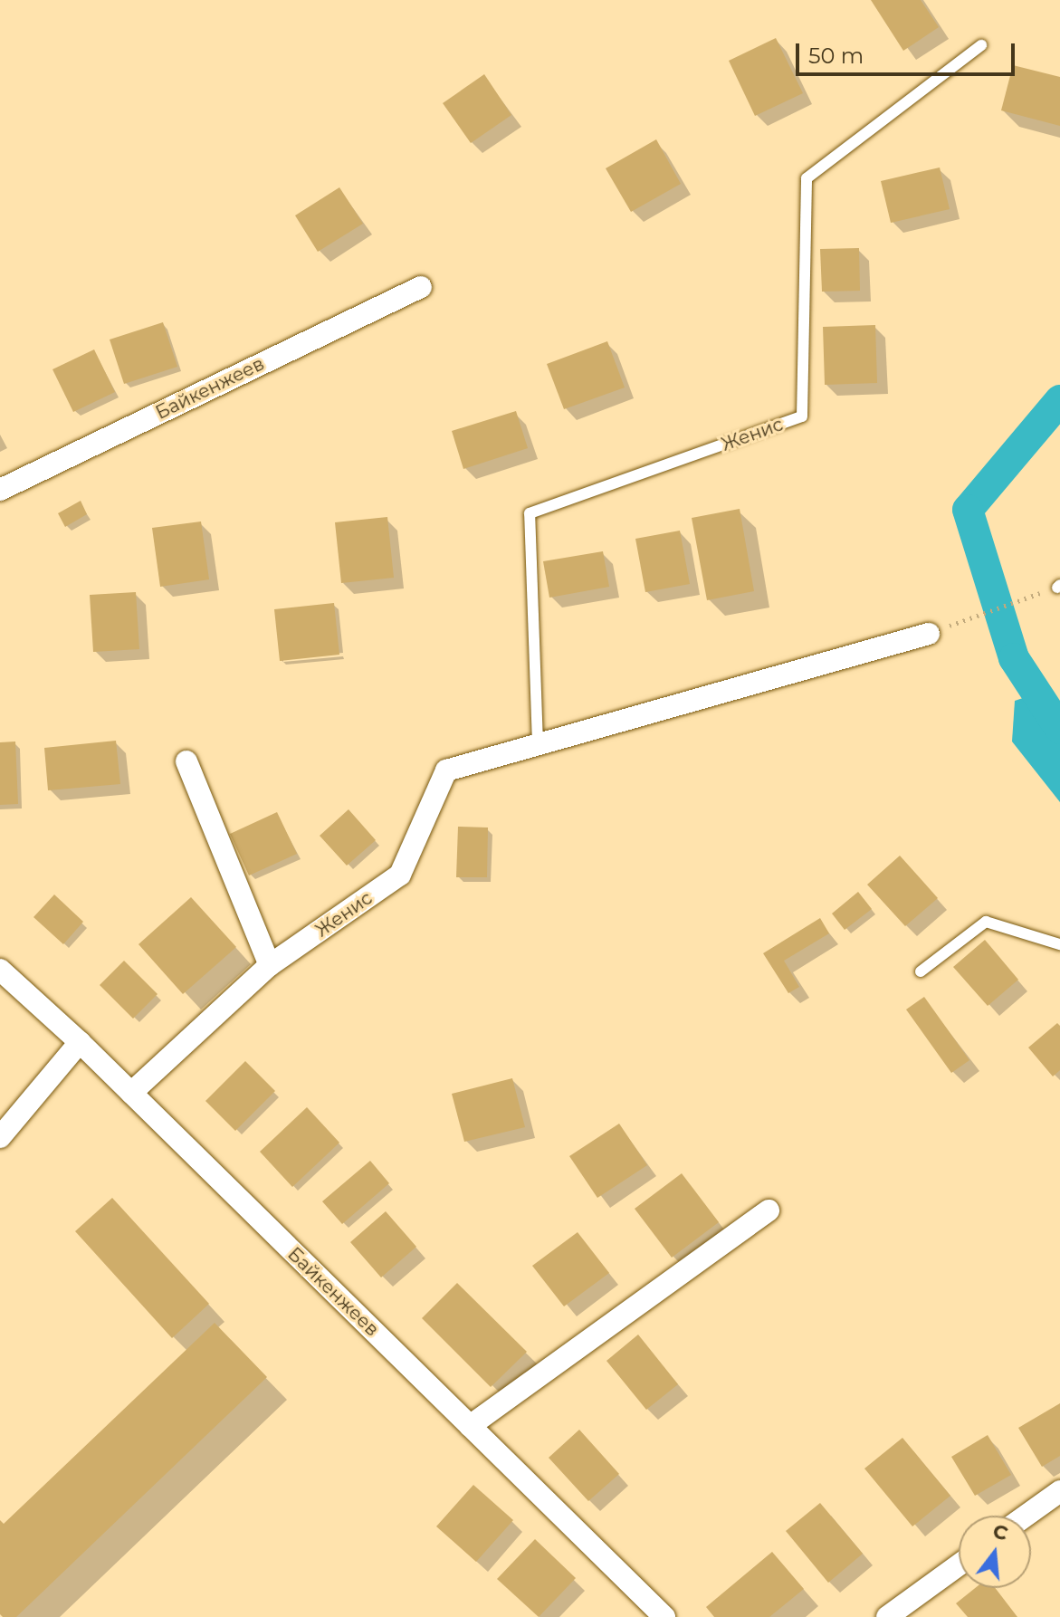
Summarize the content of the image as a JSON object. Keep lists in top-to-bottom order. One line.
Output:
{"streets":{"street":["Байкенжеев","Женис"]},"crossings":[["Байкенжеев","Женис"]],"scale_bar":"50 m","north":"top"}
